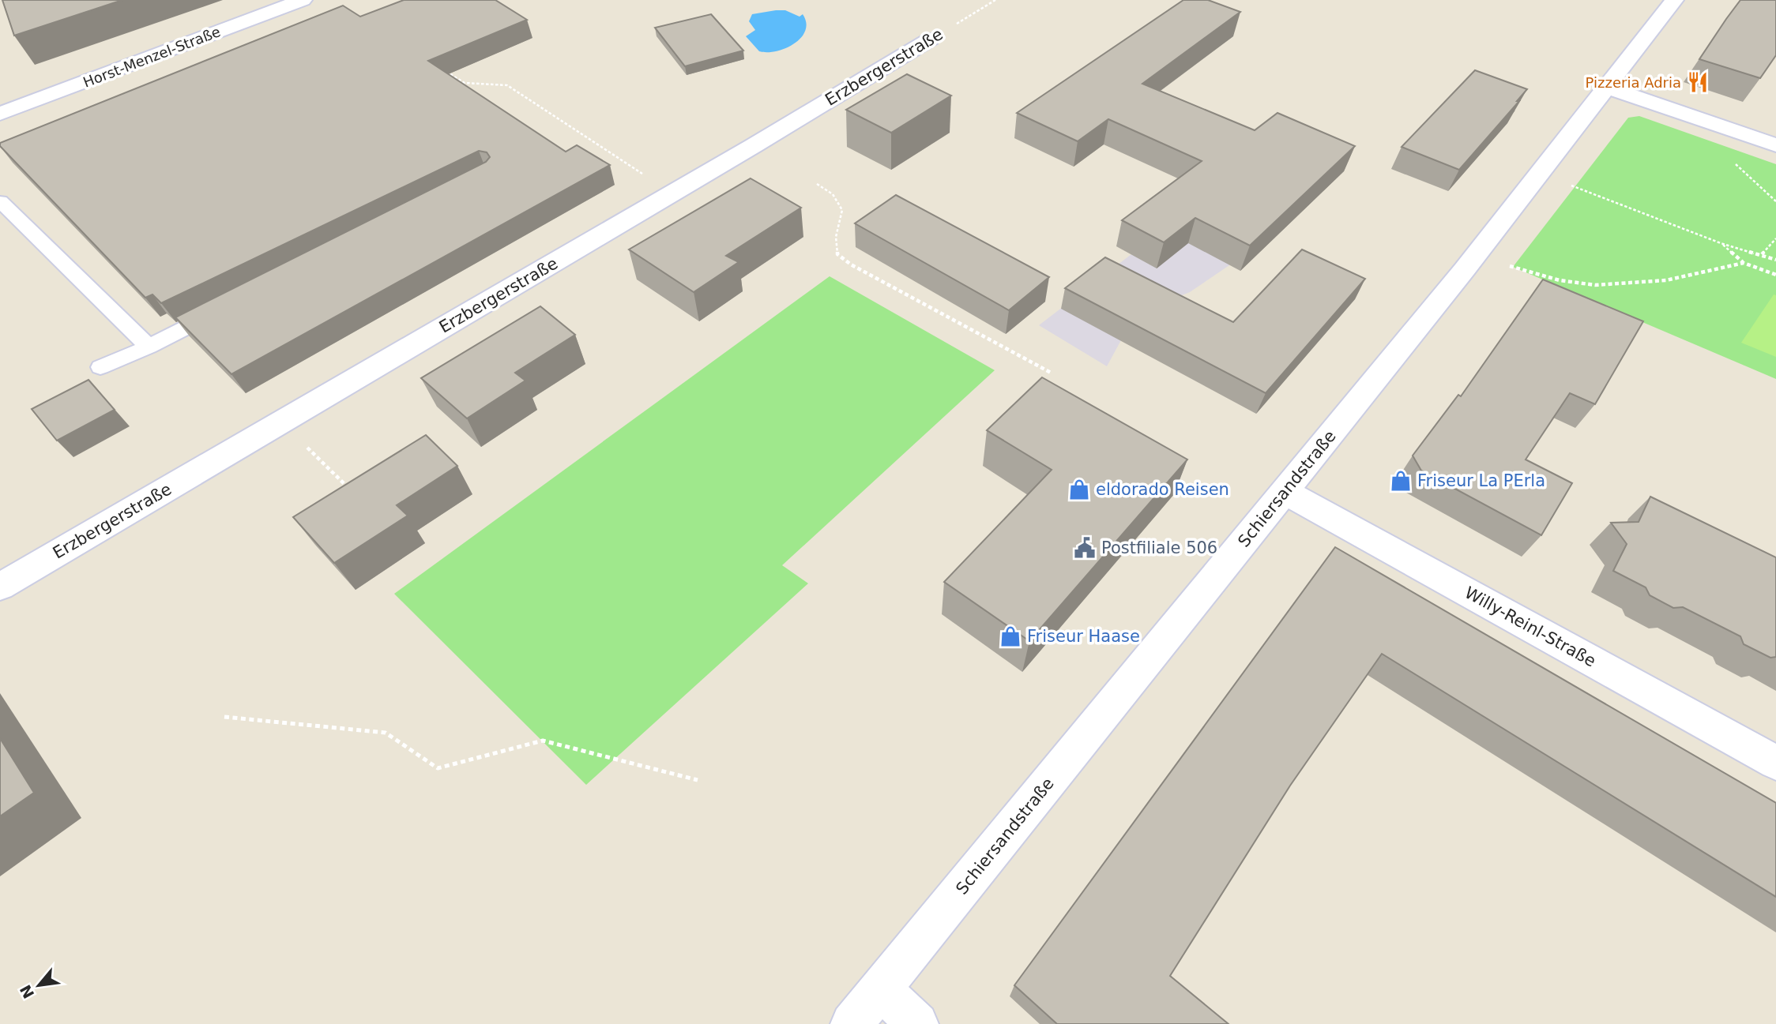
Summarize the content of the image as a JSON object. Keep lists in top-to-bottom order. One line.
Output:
{"streets":{"street":["Horst-Menzel-Straße","Erzbergerstraße","Schiersandstraße","Willy-Reinl-Straße"]},"crossings":[["Schiersandstraße","Willy-Reinl-Straße"]],"places":{"restaurant":["Pizzeria Adria"],"shop":["Friseur La PErla","eldorado Reisen","Friseur Haase"],"public building":["Postfiliale 506"]},"north":"bottom left"}
